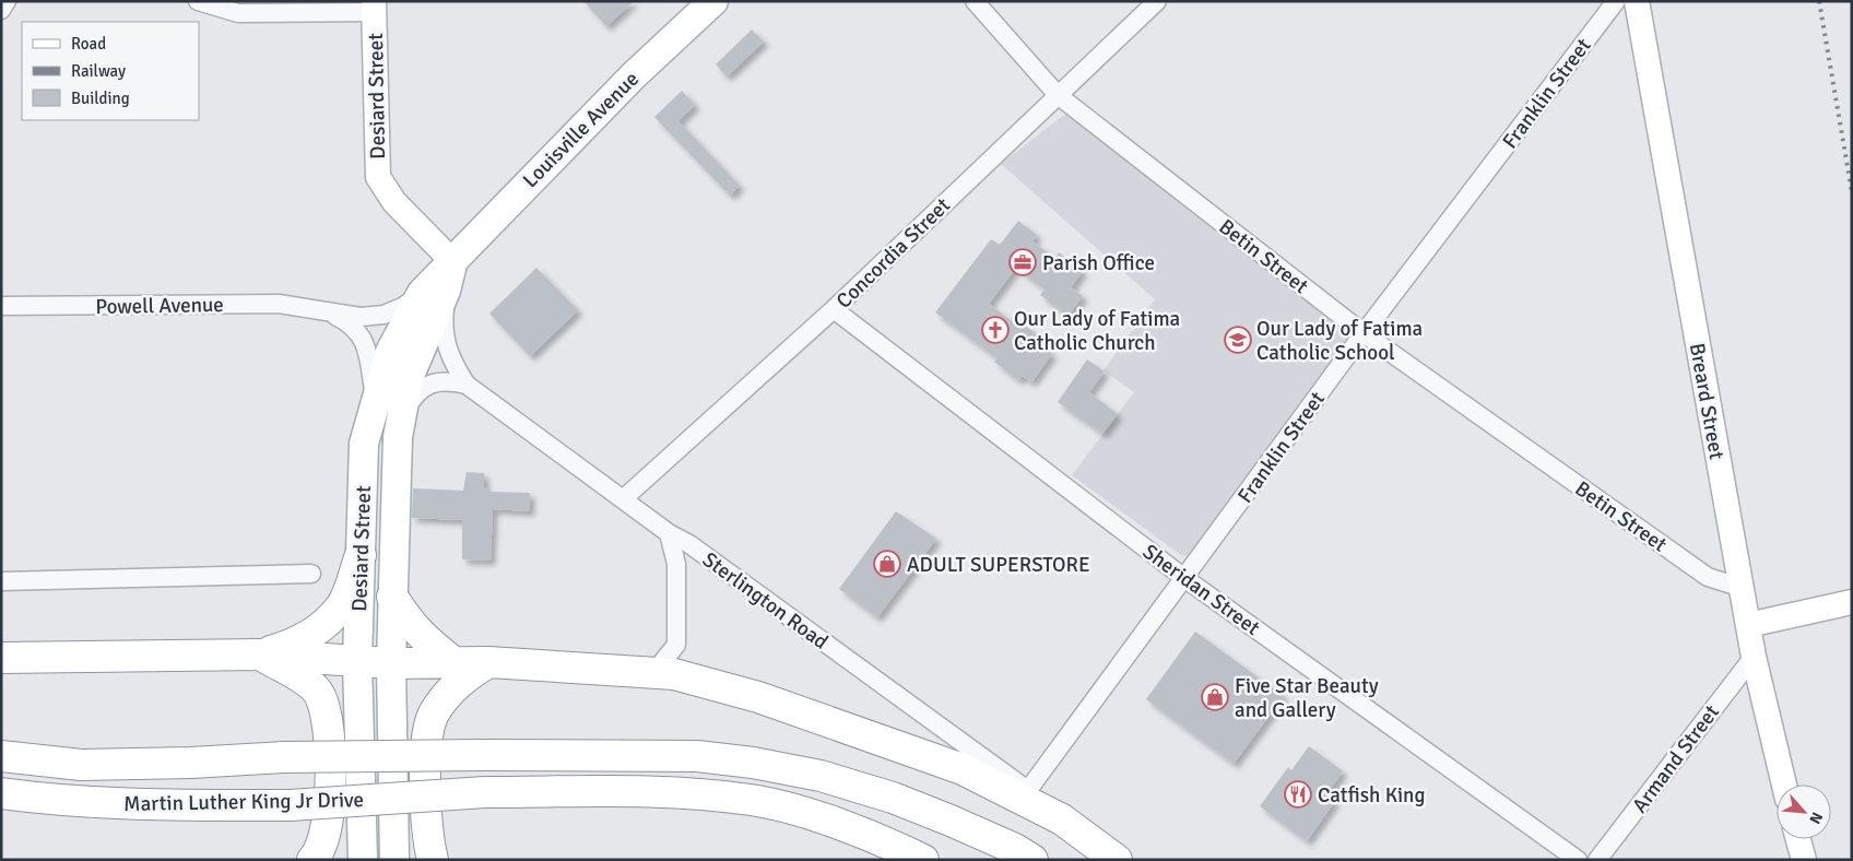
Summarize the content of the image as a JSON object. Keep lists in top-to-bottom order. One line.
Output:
{"streets":{"highway":["Martin Luther King Jr Drive"],"main road":["Desiard Street","Louisville Avenue"],"street":["Franklin Street","Concordia Street","Betin Street","Powell Avenue","Breard Street","Sheridan Street","Sterlington Road","Armand Street"]},"crossings":[["Franklin Street","Betin Street"],["Franklin Street","Sheridan Street"],["Franklin Street","Sterlington Road"],["Desiard Street","Louisville Avenue"],["Desiard Street","Powell Avenue"],["Desiard Street","Sterlington Road"],["Concordia Street","Betin Street"],["Concordia Street","Sheridan Street"],["Concordia Street","Sterlington Road"],["Betin Street","Breard Street"],["Powell Avenue","Sterlington Road"],["Breard Street","Armand Street"]],"places":{"office":["Parish Office"],"church":["Our Lady of Fatima Catholic Church"],"school or university":["Our Lady of Fatima Catholic School"],"shop":["ADULT SUPERSTORE","Five Star Beauty and Gallery"],"restaurant":["Catfish King"]},"legend":["Road","Railway","Building"],"north":"bottom right"}
